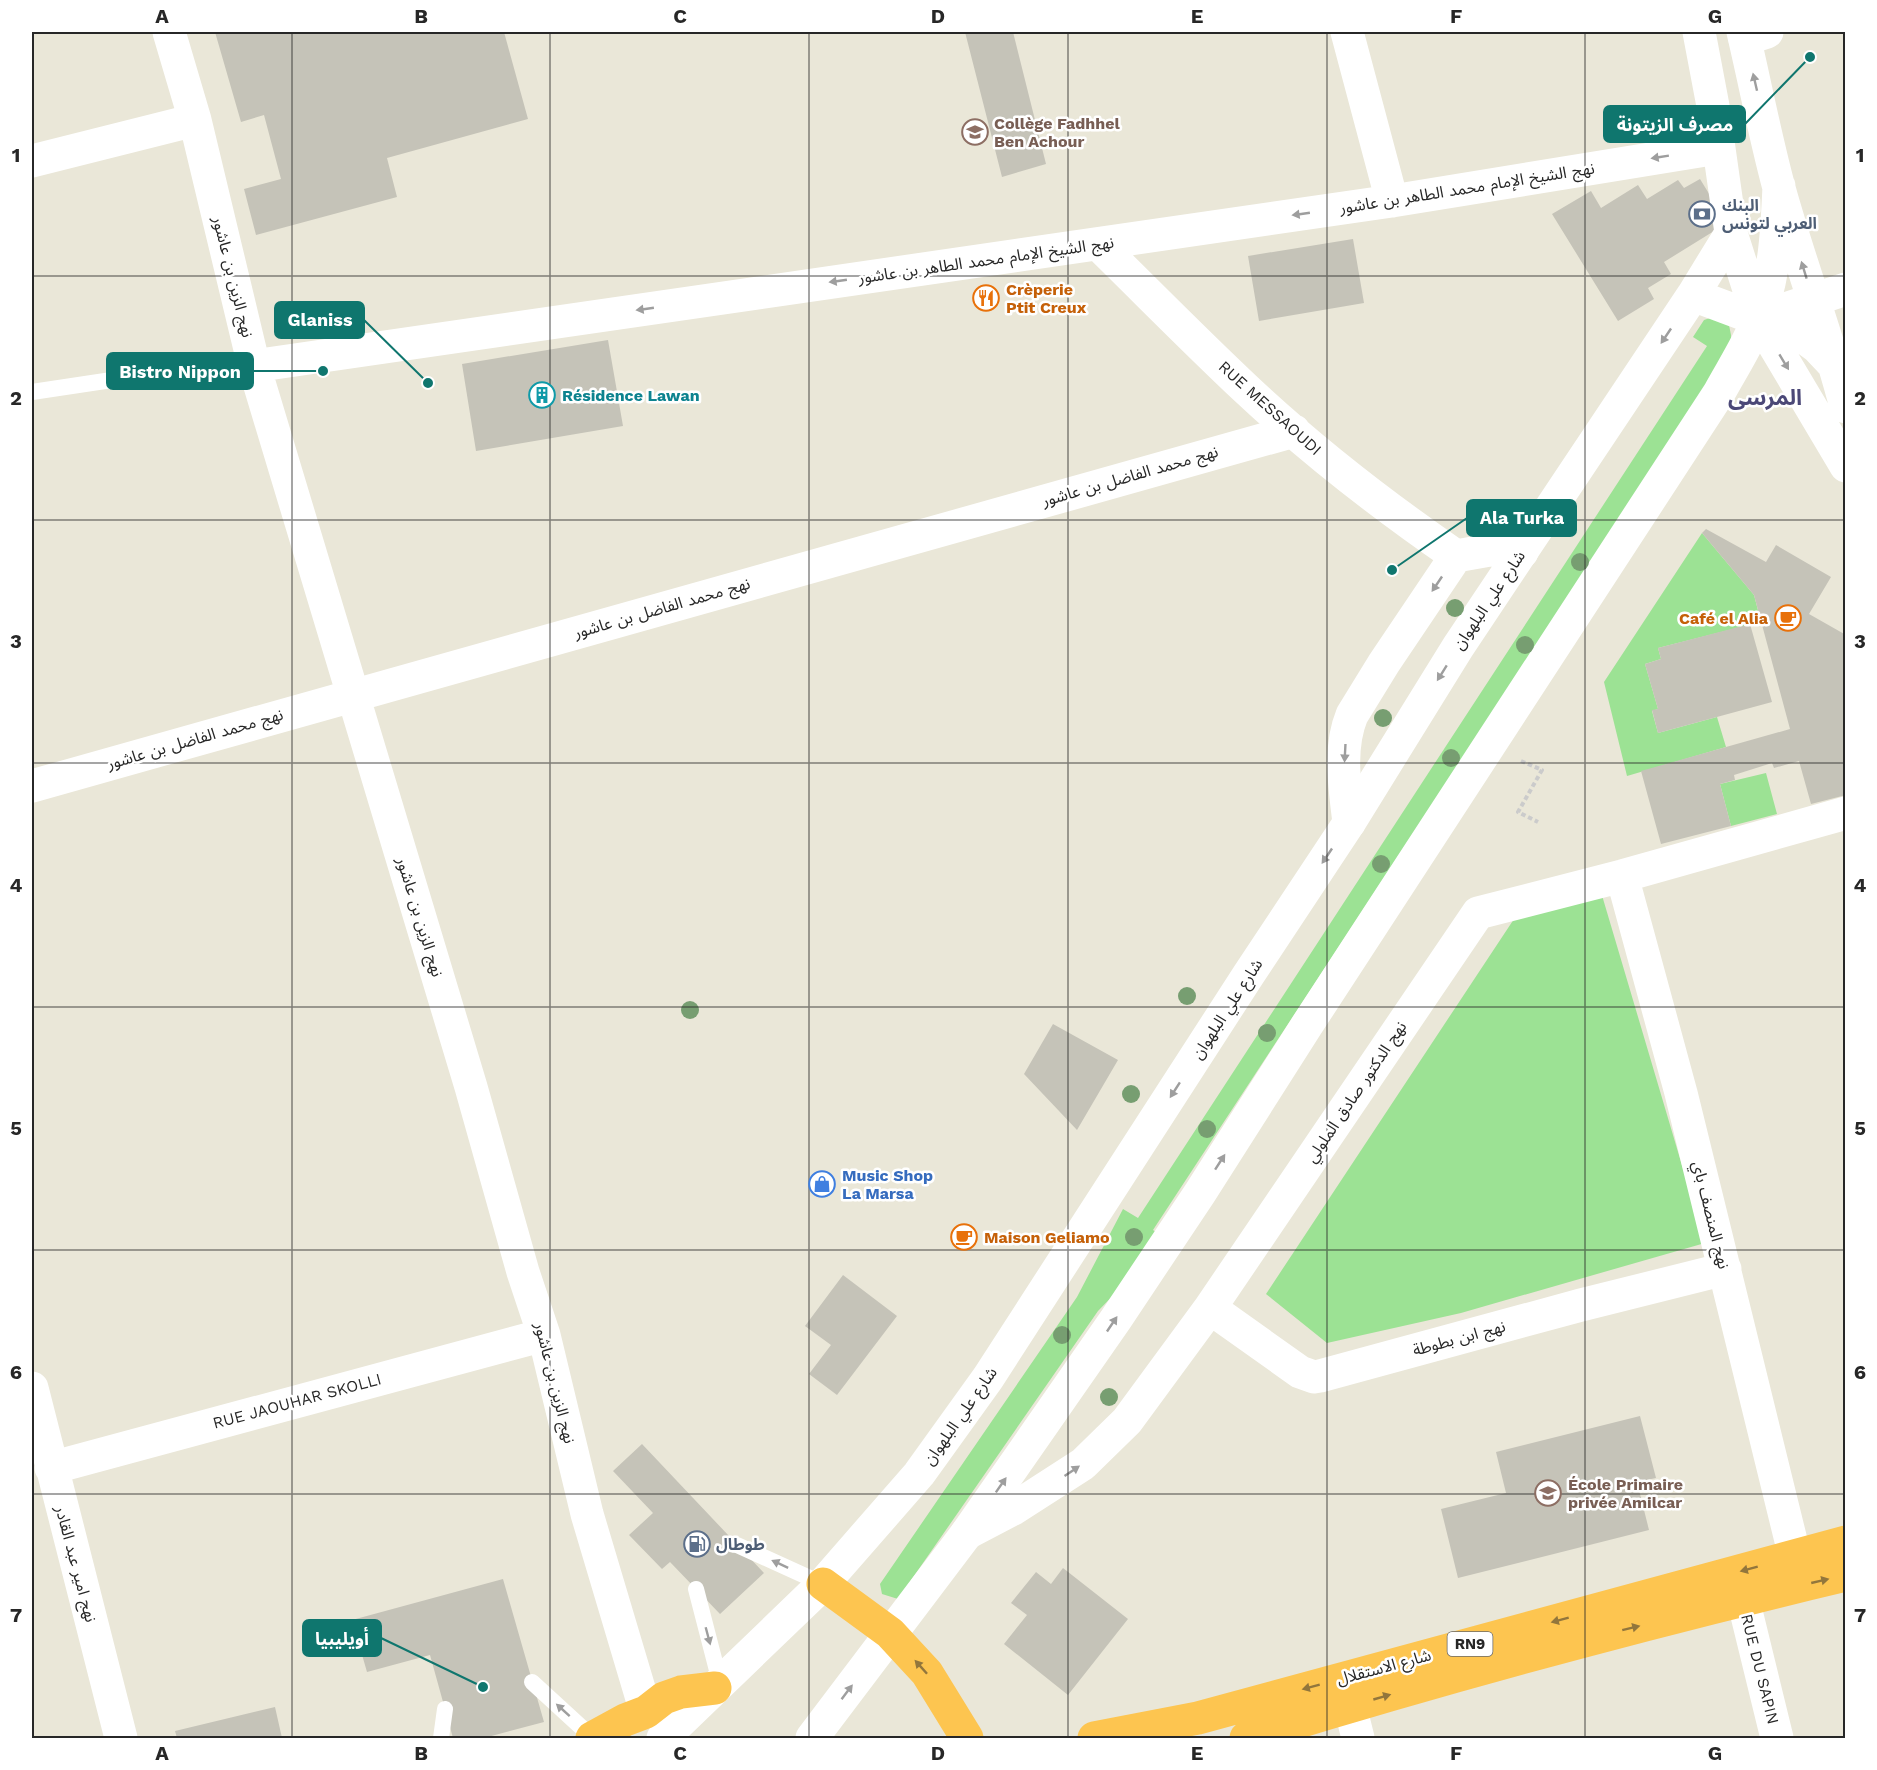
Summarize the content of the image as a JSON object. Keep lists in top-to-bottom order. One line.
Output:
{"streets":{"highway":["RN9","شارع الاستقلال"],"street":["نهج الشيخ الإمام محمد الطاهر بن عاشور","نهج الزين بن عاشور","RUE MESSAOUDI","نهج محمد الفاضل بن عاشور","شارع علي البلهوان","نهج الدكتور صادق الملولي","نهج المنصف باي","نهج ابن بطوطة","RUE JAOUHAR SKOLLI","نهج امير عبد القادر","RUE DU SAPIN"]},"crossings":[["نهج الشيخ الإمام محمد الطاهر بن عاشور","نهج الزين بن عاشور"],["نهج الشيخ الإمام محمد الطاهر بن عاشور","RUE MESSAOUDI"],["نهج الزين بن عاشور","نهج محمد الفاضل بن عاشور"],["نهج الزين بن عاشور","RUE JAOUHAR SKOLLI"],["RUE MESSAOUDI","نهج محمد الفاضل بن عاشور"],["نهج الدكتور صادق الملولي","نهج المنصف باي"],["نهج الدكتور صادق الملولي","نهج ابن بطوطة"],["نهج المنصف باي","نهج ابن بطوطة"],["نهج المنصف باي","شارع الاستقلال"],["RUE JAOUHAR SKOLLI","نهج امير عبد القادر"],["شارع الاستقلال","RUE DU SAPIN"]],"one_way":["نهج الشيخ الإمام محمد الطاهر بن عاشور"],"districts":["المرسى"],"places":{"other":["مصرف الزيتونة","Bistro Nippon","Glaniss","Ala Turka","أويليبيا"],"school or university":["Collège Fadhhel Ben Achour","École Primaire privée Amilcar"],"bank":["البنك العربي لتونس"],"restaurant":["Crèperie Ptit Creux"],"building":["Résidence Lawan"],"cafe":["Café el Alia","Maison Geliamo"],"shop":["Music Shop La Marsa"],"fuel station":["طوطال"]},"grid":{"columns":["A","B","C","D","E","F","G"],"rows":["1","2","3","4","5","6","7"]}}
